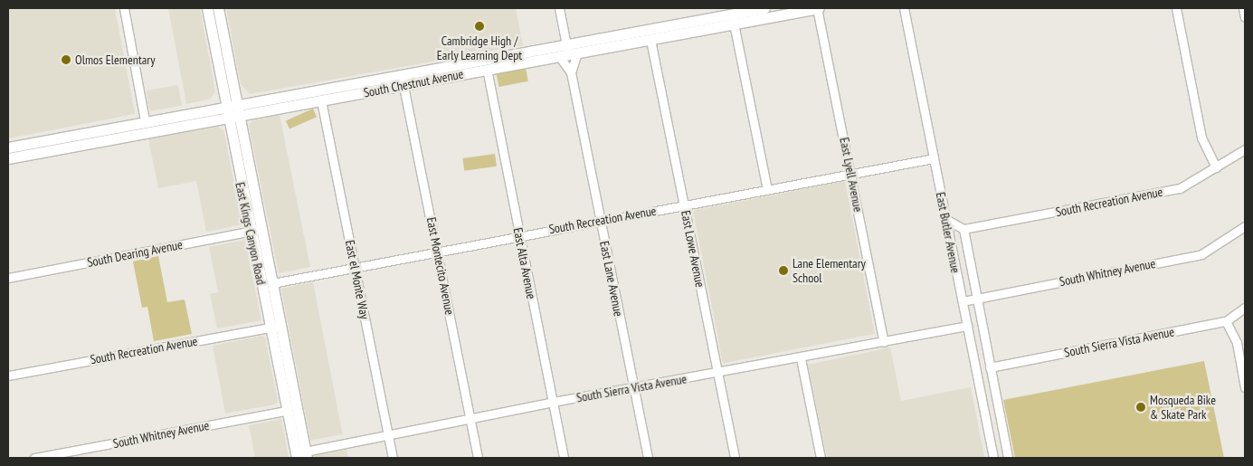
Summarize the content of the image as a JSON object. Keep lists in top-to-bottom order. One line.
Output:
{"streets":{"main road":["South Chestnut Avenue","East Kings Canyon Road"],"street":["East Lyell Avenue","South Recreation Avenue","East Butler Avenue","East Lowe Avenue","South Dearing Avenue","East Alta Avenue","East Montecito Avenue","South Whitney Avenue","East Lane Avenue","East el Monte Way","South Sierra Vista Avenue"]},"crossings":[["South Chestnut Avenue","East Lyell Avenue"],["South Chestnut Avenue","East Kings Canyon Road"],["South Chestnut Avenue","East Lowe Avenue"],["South Chestnut Avenue","East Alta Avenue"],["South Chestnut Avenue","East Montecito Avenue"],["South Chestnut Avenue","East Lane Avenue"],["South Chestnut Avenue","East el Monte Way"],["East Lyell Avenue","South Recreation Avenue"],["East Lyell Avenue","South Sierra Vista Avenue"],["South Recreation Avenue","East Butler Avenue"],["South Recreation Avenue","East Kings Canyon Road"],["South Recreation Avenue","East Lowe Avenue"],["South Recreation Avenue","East Alta Avenue"],["South Recreation Avenue","East Montecito Avenue"],["South Recreation Avenue","East Lane Avenue"],["South Recreation Avenue","East el Monte Way"],["East Butler Avenue","South Whitney Avenue"],["East Butler Avenue","South Sierra Vista Avenue"],["East Kings Canyon Road","South Dearing Avenue"],["East Kings Canyon Road","South Whitney Avenue"],["East Kings Canyon Road","South Sierra Vista Avenue"],["East Lowe Avenue","South Sierra Vista Avenue"],["East Alta Avenue","South Sierra Vista Avenue"],["East Montecito Avenue","South Sierra Vista Avenue"],["East Lane Avenue","South Sierra Vista Avenue"],["East el Monte Way","South Sierra Vista Avenue"]],"places":["Cambridge High / Early Learning Dept","Olmos Elementary","Lane Elementary School","Mosqueda Bike & Skate Park"]}
